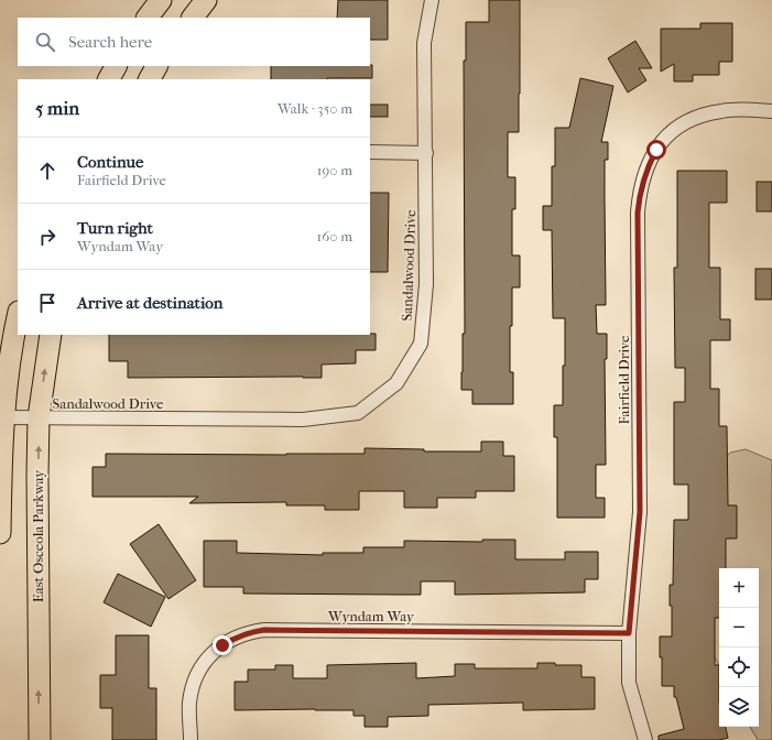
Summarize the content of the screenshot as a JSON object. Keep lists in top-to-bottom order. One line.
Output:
{"streets":{"main road":["East Osceola Parkway"],"street":["Sandalwood Drive","Fairfield Drive","Wyndam Way"]},"crossings":[["Sandalwood Drive","East Osceola Parkway"],["Fairfield Drive","Wyndam Way"]],"page":{"search":"Search here","heading":["5 min","Walk · 350 m"],"list":[["Continue","Fairfield Drive","190 m"],["Turn right","Wyndam Way","160 m"],"Arrive at destination"],"map_buttons":["+","−"]}}
